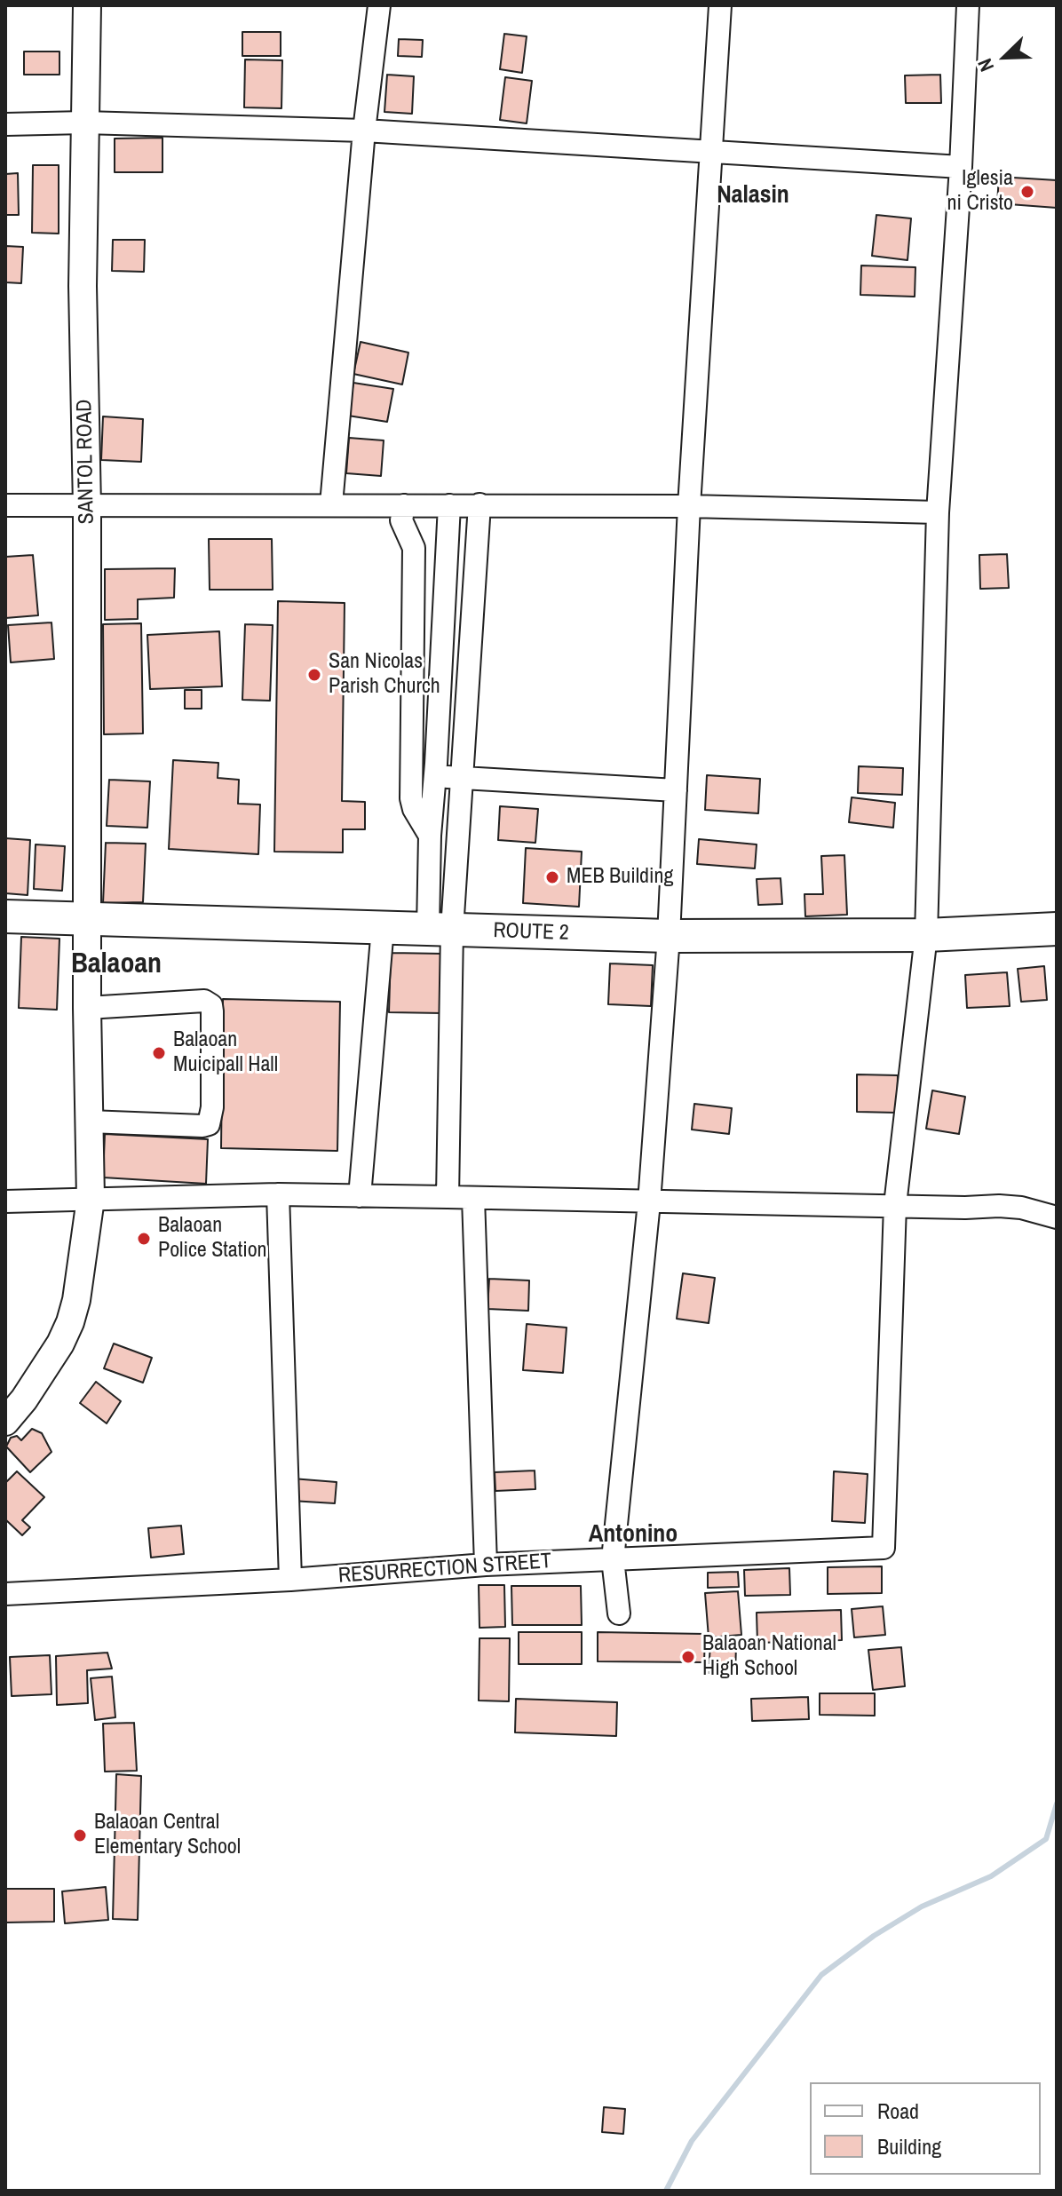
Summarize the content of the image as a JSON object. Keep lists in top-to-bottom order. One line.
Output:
{"streets":{"highway":["ROUTE 2"],"main road":["SANTOL ROAD"],"street":["RESURRECTION STREET"]},"crossings":[["SANTOL ROAD","ROUTE 2"]],"districts":["Nalasin","Balaoan","Antonino"],"places":["Iglesia ni Cristo","San Nicolas Parish Church","MEB Building","Balaoan Muicipall Hall","Balaoan Police Station","Balaoan National High School","Balaoan Central Elementary School"],"legend":["Road","Building"],"north":"bottom left"}
